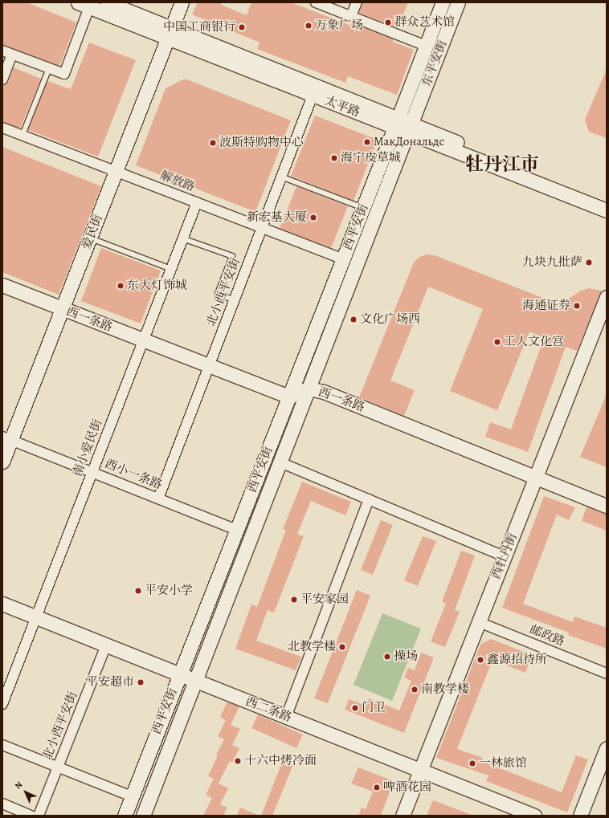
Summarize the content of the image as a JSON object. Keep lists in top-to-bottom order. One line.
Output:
{"streets":{"main road":["东平安街","太平路","西平安街","爱民街","西一条路","西牡丹街","西二条路"],"street":["解放路","北小西平安街","南小爱民街","西小一条路","邮政路"]},"crossings":[["东平安街","太平路"],["东平安街","西平安街"],["太平路","西平安街"],["太平路","爱民街"],["太平路","北小西平安街"],["解放路","西平安街"],["解放路","爱民街"],["解放路","北小西平安街"],["解放路","南小爱民街"],["西平安街","西一条路"],["西平安街","西小一条路"],["西平安街","西二条路"],["爱民街","西一条路"],["爱民街","西小一条路"],["北小西平安街","西一条路"],["北小西平安街","西小一条路"],["北小西平安街","西二条路"],["西一条路","南小爱民街"],["西一条路","西牡丹街"],["南小爱民街","西小一条路"],["南小爱民街","西二条路"],["西牡丹街","邮政路"],["西牡丹街","西二条路"]],"districts":["牡丹江市"],"places":["群众艺术馆","万象广场","中国工商银行","МакДональдс","波斯特购物中心","海宁皮草城","新宏基大厦","九块九批萨","东大灯饰城","海通证券","文化广场西","工人文化宫","平安小学","平安家园","北教学楼","操场","鑫源招待所","平安超市","南教学楼","门卫","十六中烤冷面","一林旅馆","啤酒花园"],"north":"top left"}
